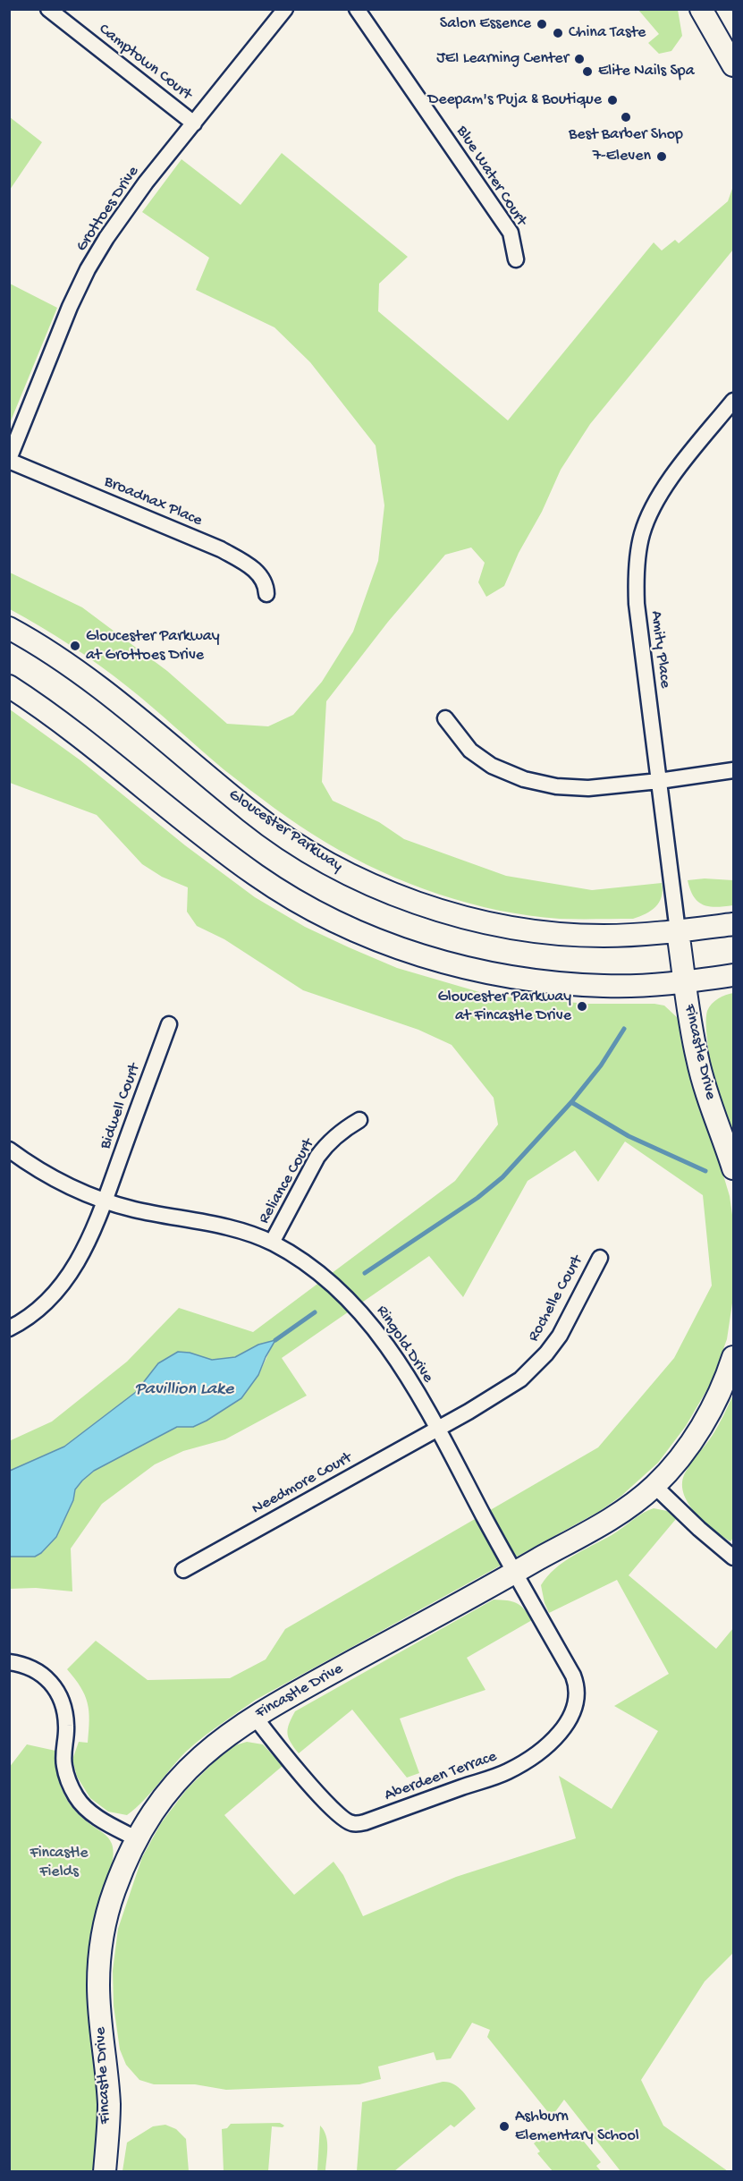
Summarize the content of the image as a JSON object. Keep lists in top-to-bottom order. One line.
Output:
{"streets":{"main road":["Gloucester Parkway","Fincastle Drive"],"street":["Camptown Court","Blue Water Court","Grottoes Drive","Broadnax Place","Amity Place","Bidwell Court","Reliance Court","Rochelle Court","Ringold Drive","Needmore Court","Aberdeen Terrace"]},"crossings":[["Camptown Court","Grottoes Drive"],["Grottoes Drive","Broadnax Place"],["Amity Place","Gloucester Parkway"],["Amity Place","Fincastle Drive"],["Gloucester Parkway","Fincastle Drive"],["Fincastle Drive","Ringold Drive"],["Fincastle Drive","Aberdeen Terrace"],["Bidwell Court","Ringold Drive"],["Reliance Court","Ringold Drive"],["Rochelle Court","Ringold Drive"],["Rochelle Court","Needmore Court"],["Ringold Drive","Needmore Court"],["Ringold Drive","Aberdeen Terrace"]],"water":["Pavillion Lake"],"parks":["Fincastle Fields"],"places":["Salon Essence","China Taste","JEI Learning Center","Elite Nails Spa","Deepam's Puja & Boutique","Best Barber Shop","7-Eleven","Gloucester Parkway at Grottoes Drive","Gloucester Parkway at Fincastle Drive","Ashburn Elementary School"]}
